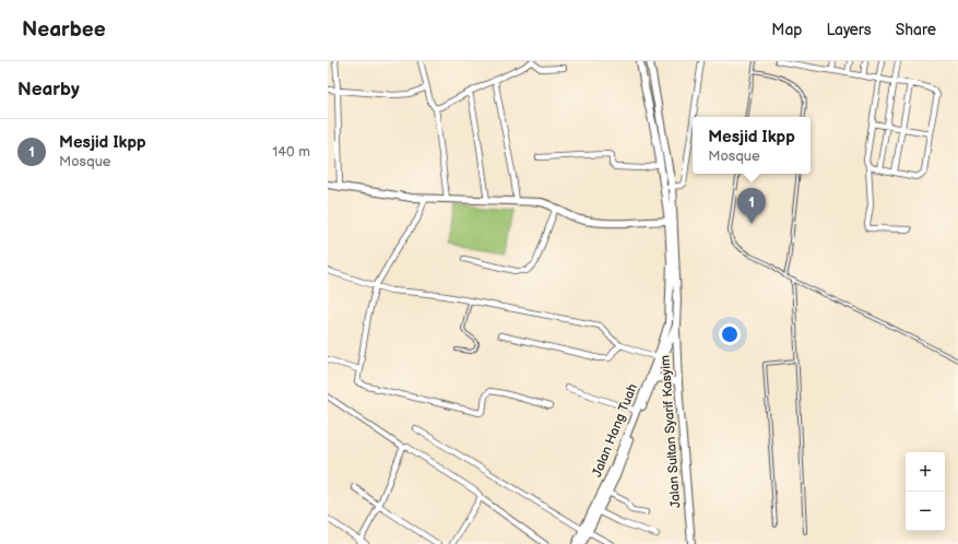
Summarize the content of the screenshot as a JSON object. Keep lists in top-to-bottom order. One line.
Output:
{"streets":{"main road":["Jalan Hang Tuah","Jalan Sultan Syarif Kasyim"]},"crossings":[["Jalan Hang Tuah","Jalan Sultan Syarif Kasyim"]],"page":{"header":"Nearbee","nav":["Map","Layers","Share"],"heading":"Nearby","popup":["Mesjid Ikpp","Mosque"],"list":[{"mark":"1","name":"Mesjid Ikpp","note":"Mosque","value":"140 m"}],"pins":"1","map_buttons":["+","−"]}}
